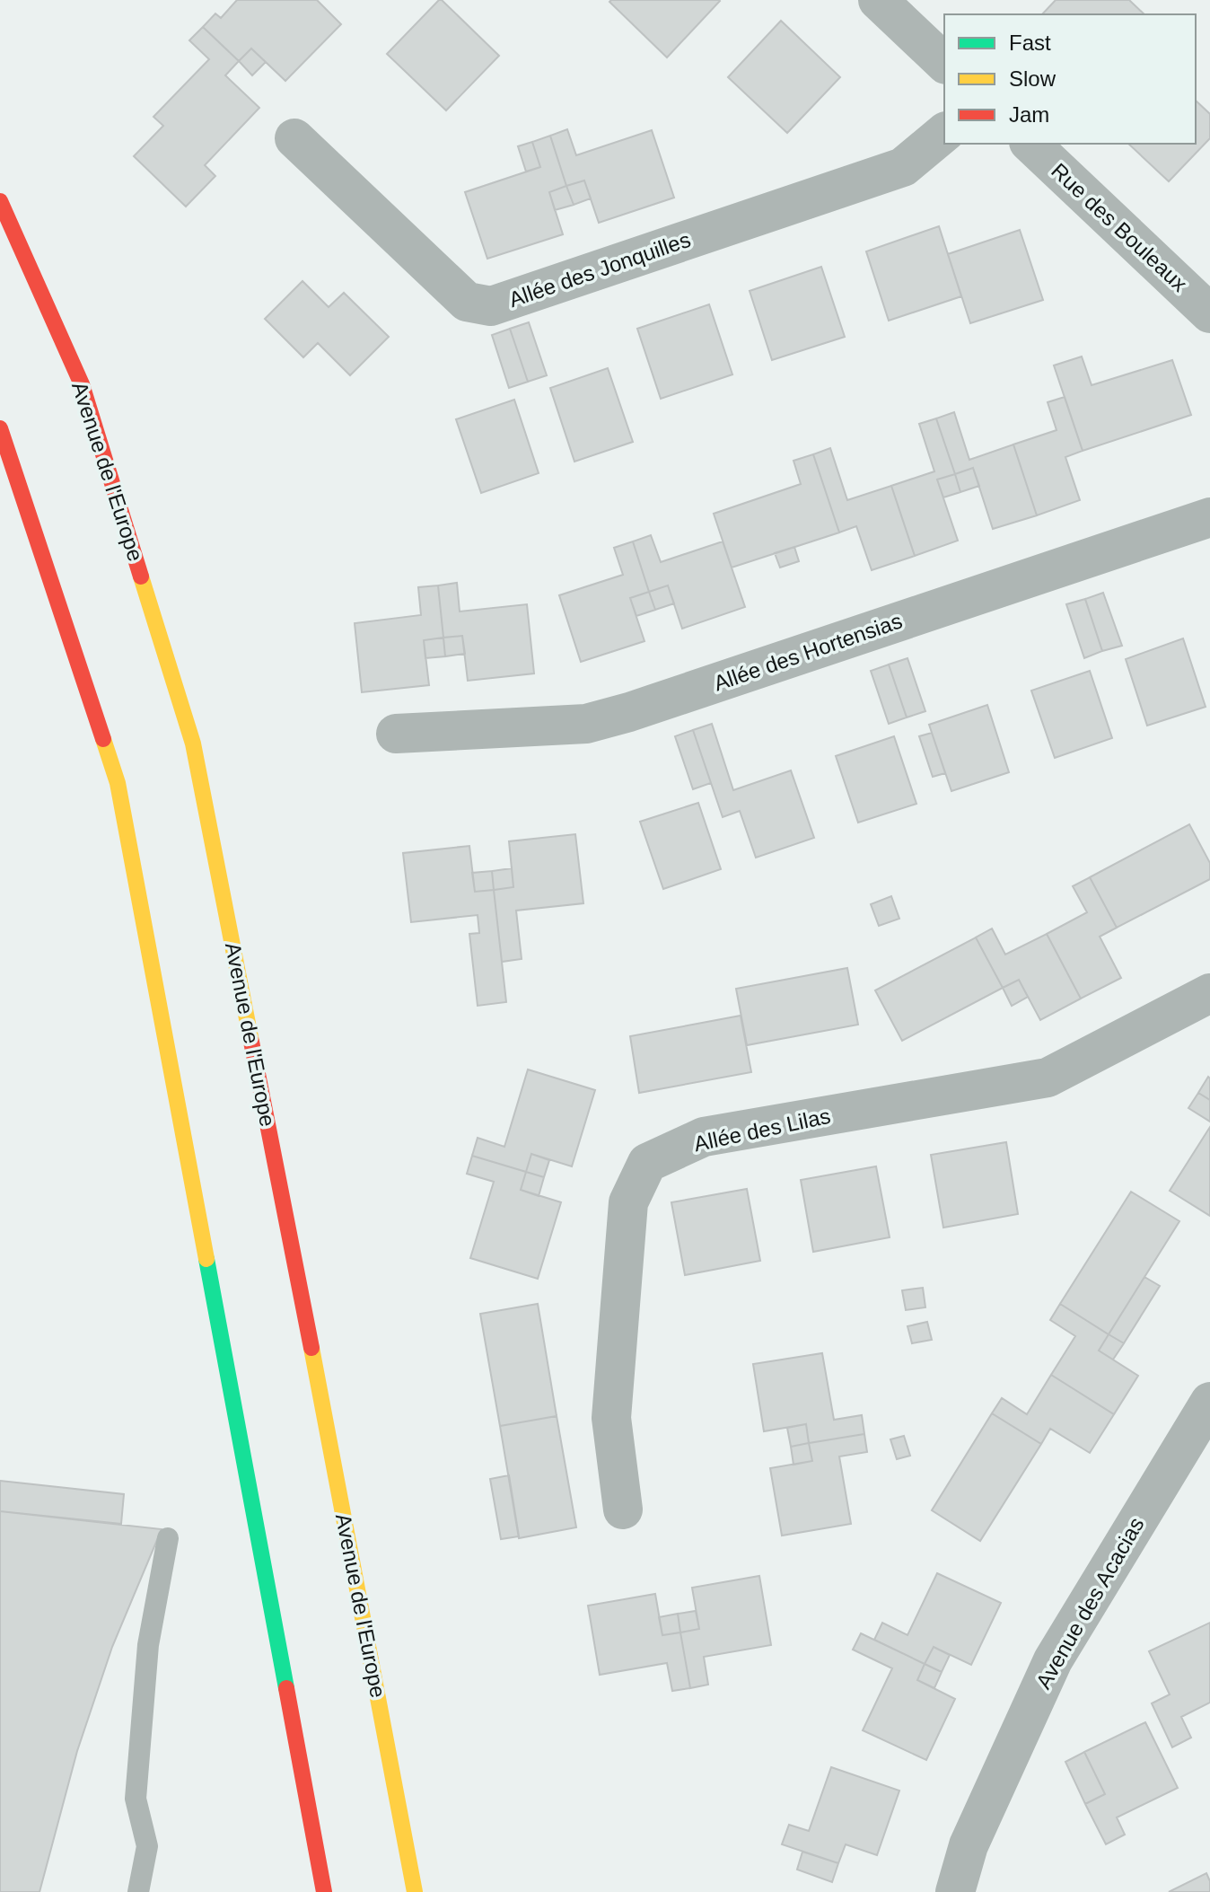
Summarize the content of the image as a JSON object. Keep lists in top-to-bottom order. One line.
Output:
{"streets":{"main road":["Avenue de l'Europe"],"street":["Rue des Bouleaux","Allée des Jonquilles","Allée des Hortensias","Allée des Lilas","Avenue des Acacias"]},"legend":["Fast","Slow","Jam"]}
